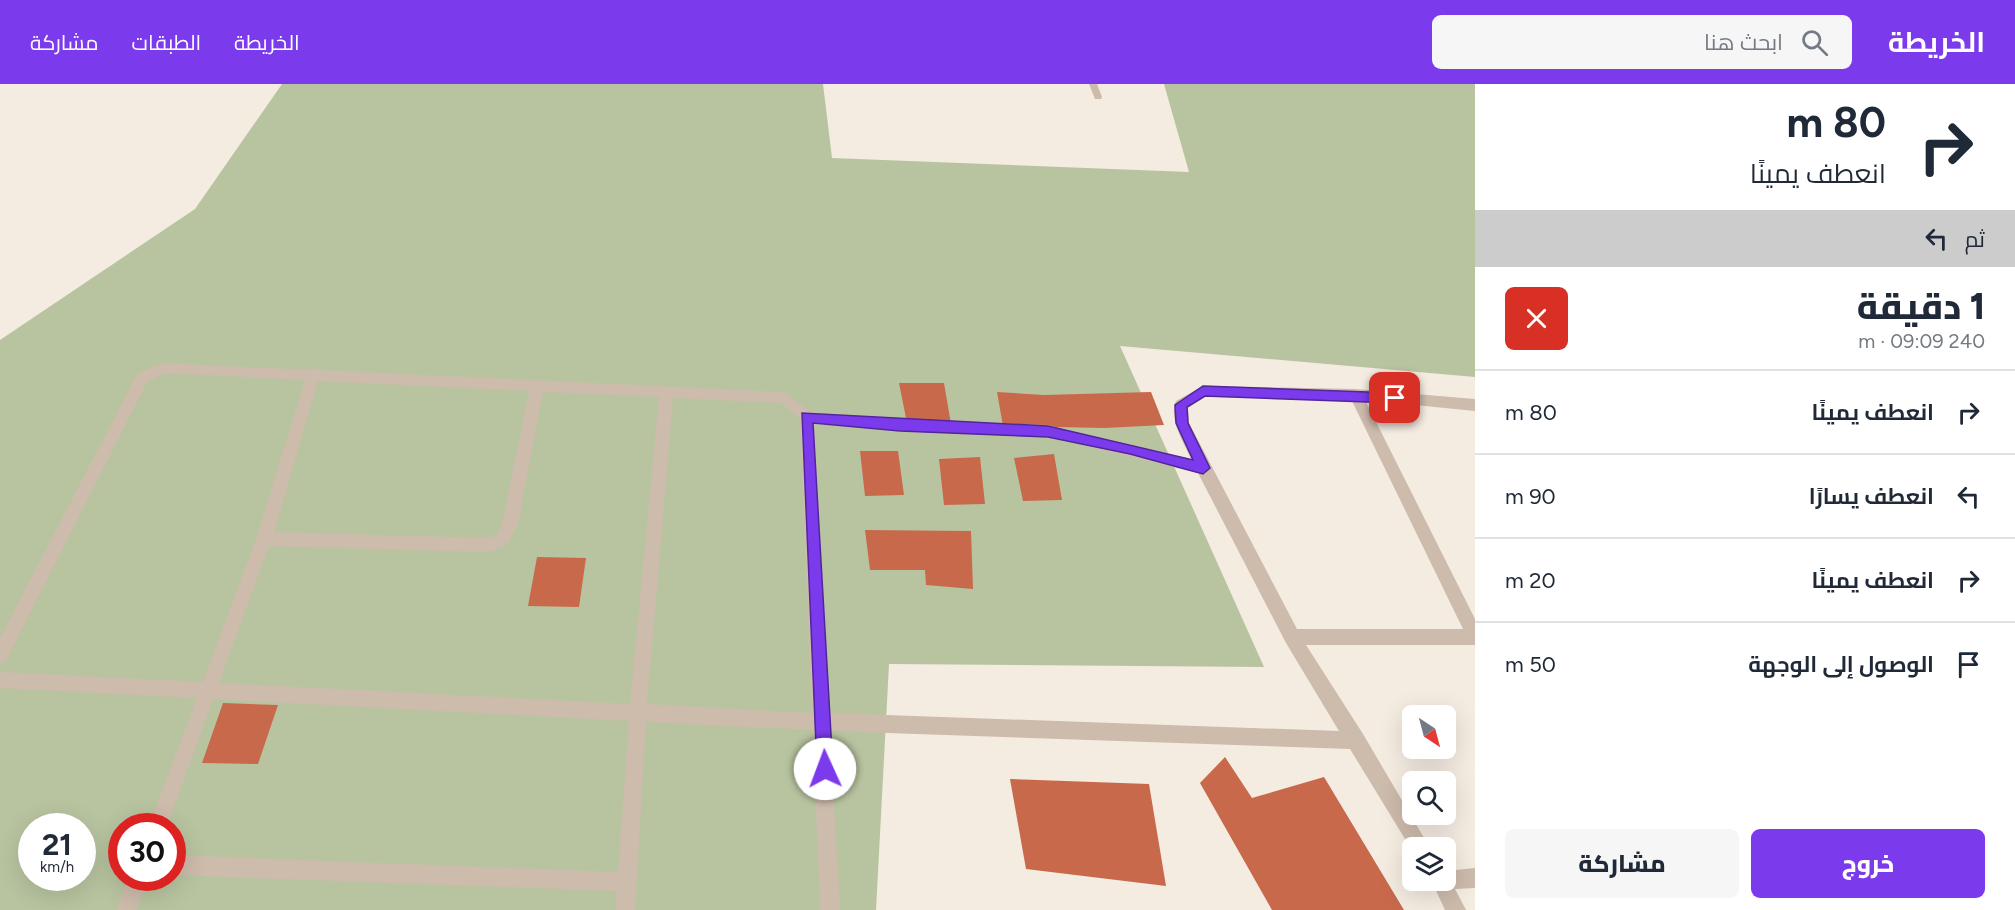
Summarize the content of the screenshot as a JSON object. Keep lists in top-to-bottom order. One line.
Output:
{"north":"bottom right","page":{"header":"الخريطة","search":"ابحث هنا","nav":["الخريطة","الطبقات","مشاركة"],"turn":["80 m","انعطف يمينًا"],"then":"ثم","heading":["1 دقيقة","240 m · 09:09"],"list":[{"name":"انعطف يمينًا","value":"80 m"},{"name":"انعطف يسارًا","value":"90 m"},{"name":"انعطف يمينًا","value":"20 m"},{"name":"الوصول إلى الوجهة","value":"50 m"}],"speed":"21 km/h","limit":"30","buttons":["خروج","مشاركة"]}}
